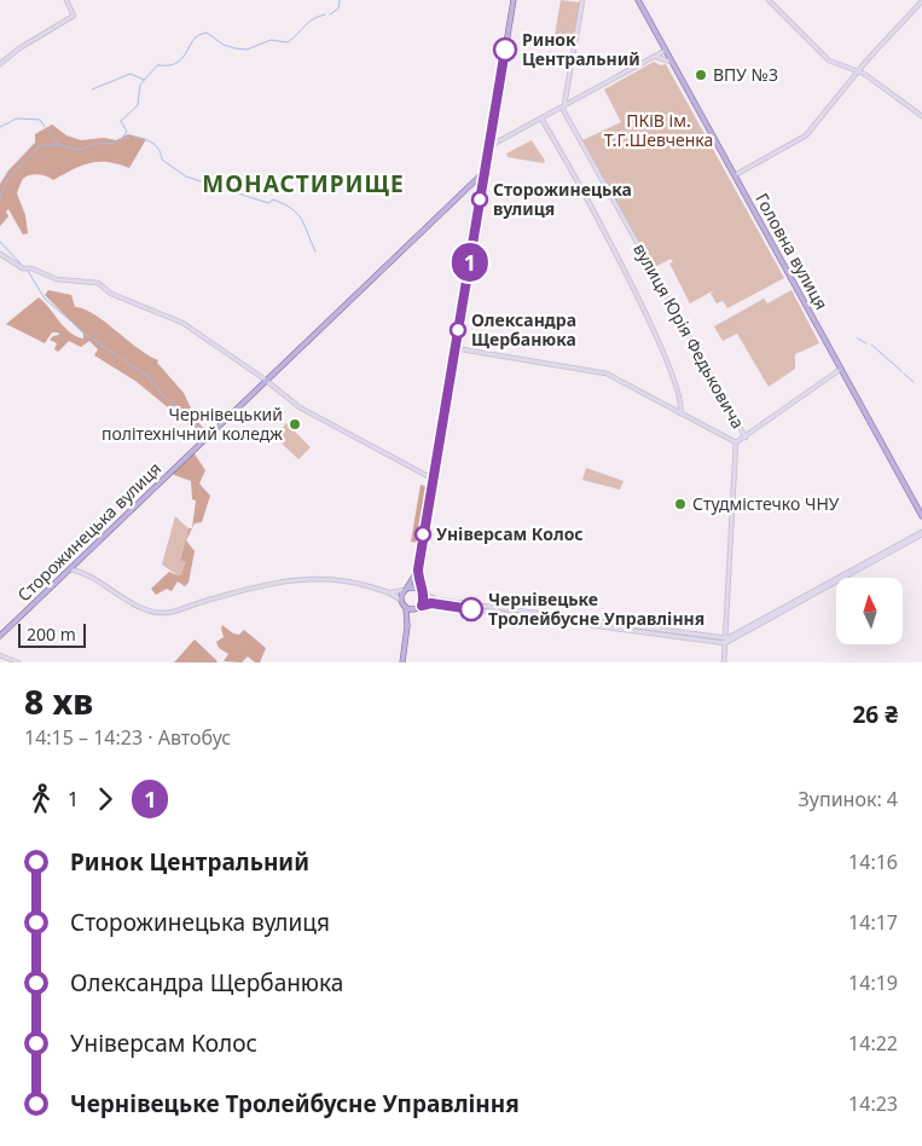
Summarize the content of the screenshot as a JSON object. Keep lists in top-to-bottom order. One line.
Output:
{"streets":{"main road":["Головна вулиця","Сторожинецька вулиця"],"street":["вулиця Юрія Федьковича"]},"districts":["МОНАСТИРИЩЕ"],"parks":["ПКіВ ім. Т.Г.Шевченка"],"places":["Ринок Центральний","ВПУ №3","Сторожинецька вулиця","Олександра Щербанюка","Чернівецький політехнічний коледж","Студмістечко ЧНУ","Універсам Колос","Чернівецьке Тролейбусне Управління"],"lines":["bus line 1"],"scale_bar":"200 m","north":"top","page":{"on_map":"1","scale":"200 m","heading":["8 хв","14:15 – 14:23 · Автобус","26 ₴"],"legs":["1","1","Зупинок: 4"],"list":[{"name":"Ринок Центральний","value":"14:16"},{"name":"Сторожинецька вулиця","value":"14:17"},{"name":"Олександра Щербанюка","value":"14:19"},{"name":"Універсам Колос","value":"14:22"},{"name":"Чернівецьке Тролейбусне Управління","value":"14:23"}]}}
